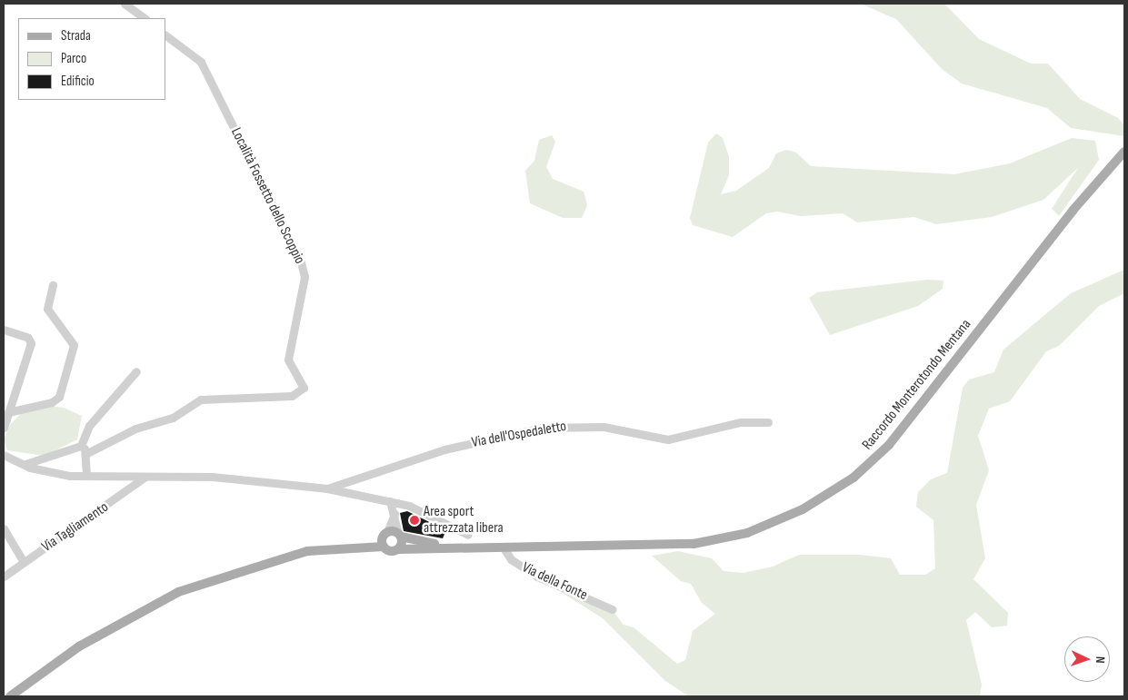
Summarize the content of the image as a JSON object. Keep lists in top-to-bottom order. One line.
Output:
{"streets":{"main road":["Raccordo Monterotondo Mentana"],"street":["Località Fossetto dello Scoppio","Via dell'Ospedaletto","Via Tagliamento","Via della Fonte"]},"crossings":[["Raccordo Monterotondo Mentana","Via della Fonte"]],"places":["Area sport attrezzata libera"],"legend":["Strada","Parco","Edificio"],"north":"right"}
